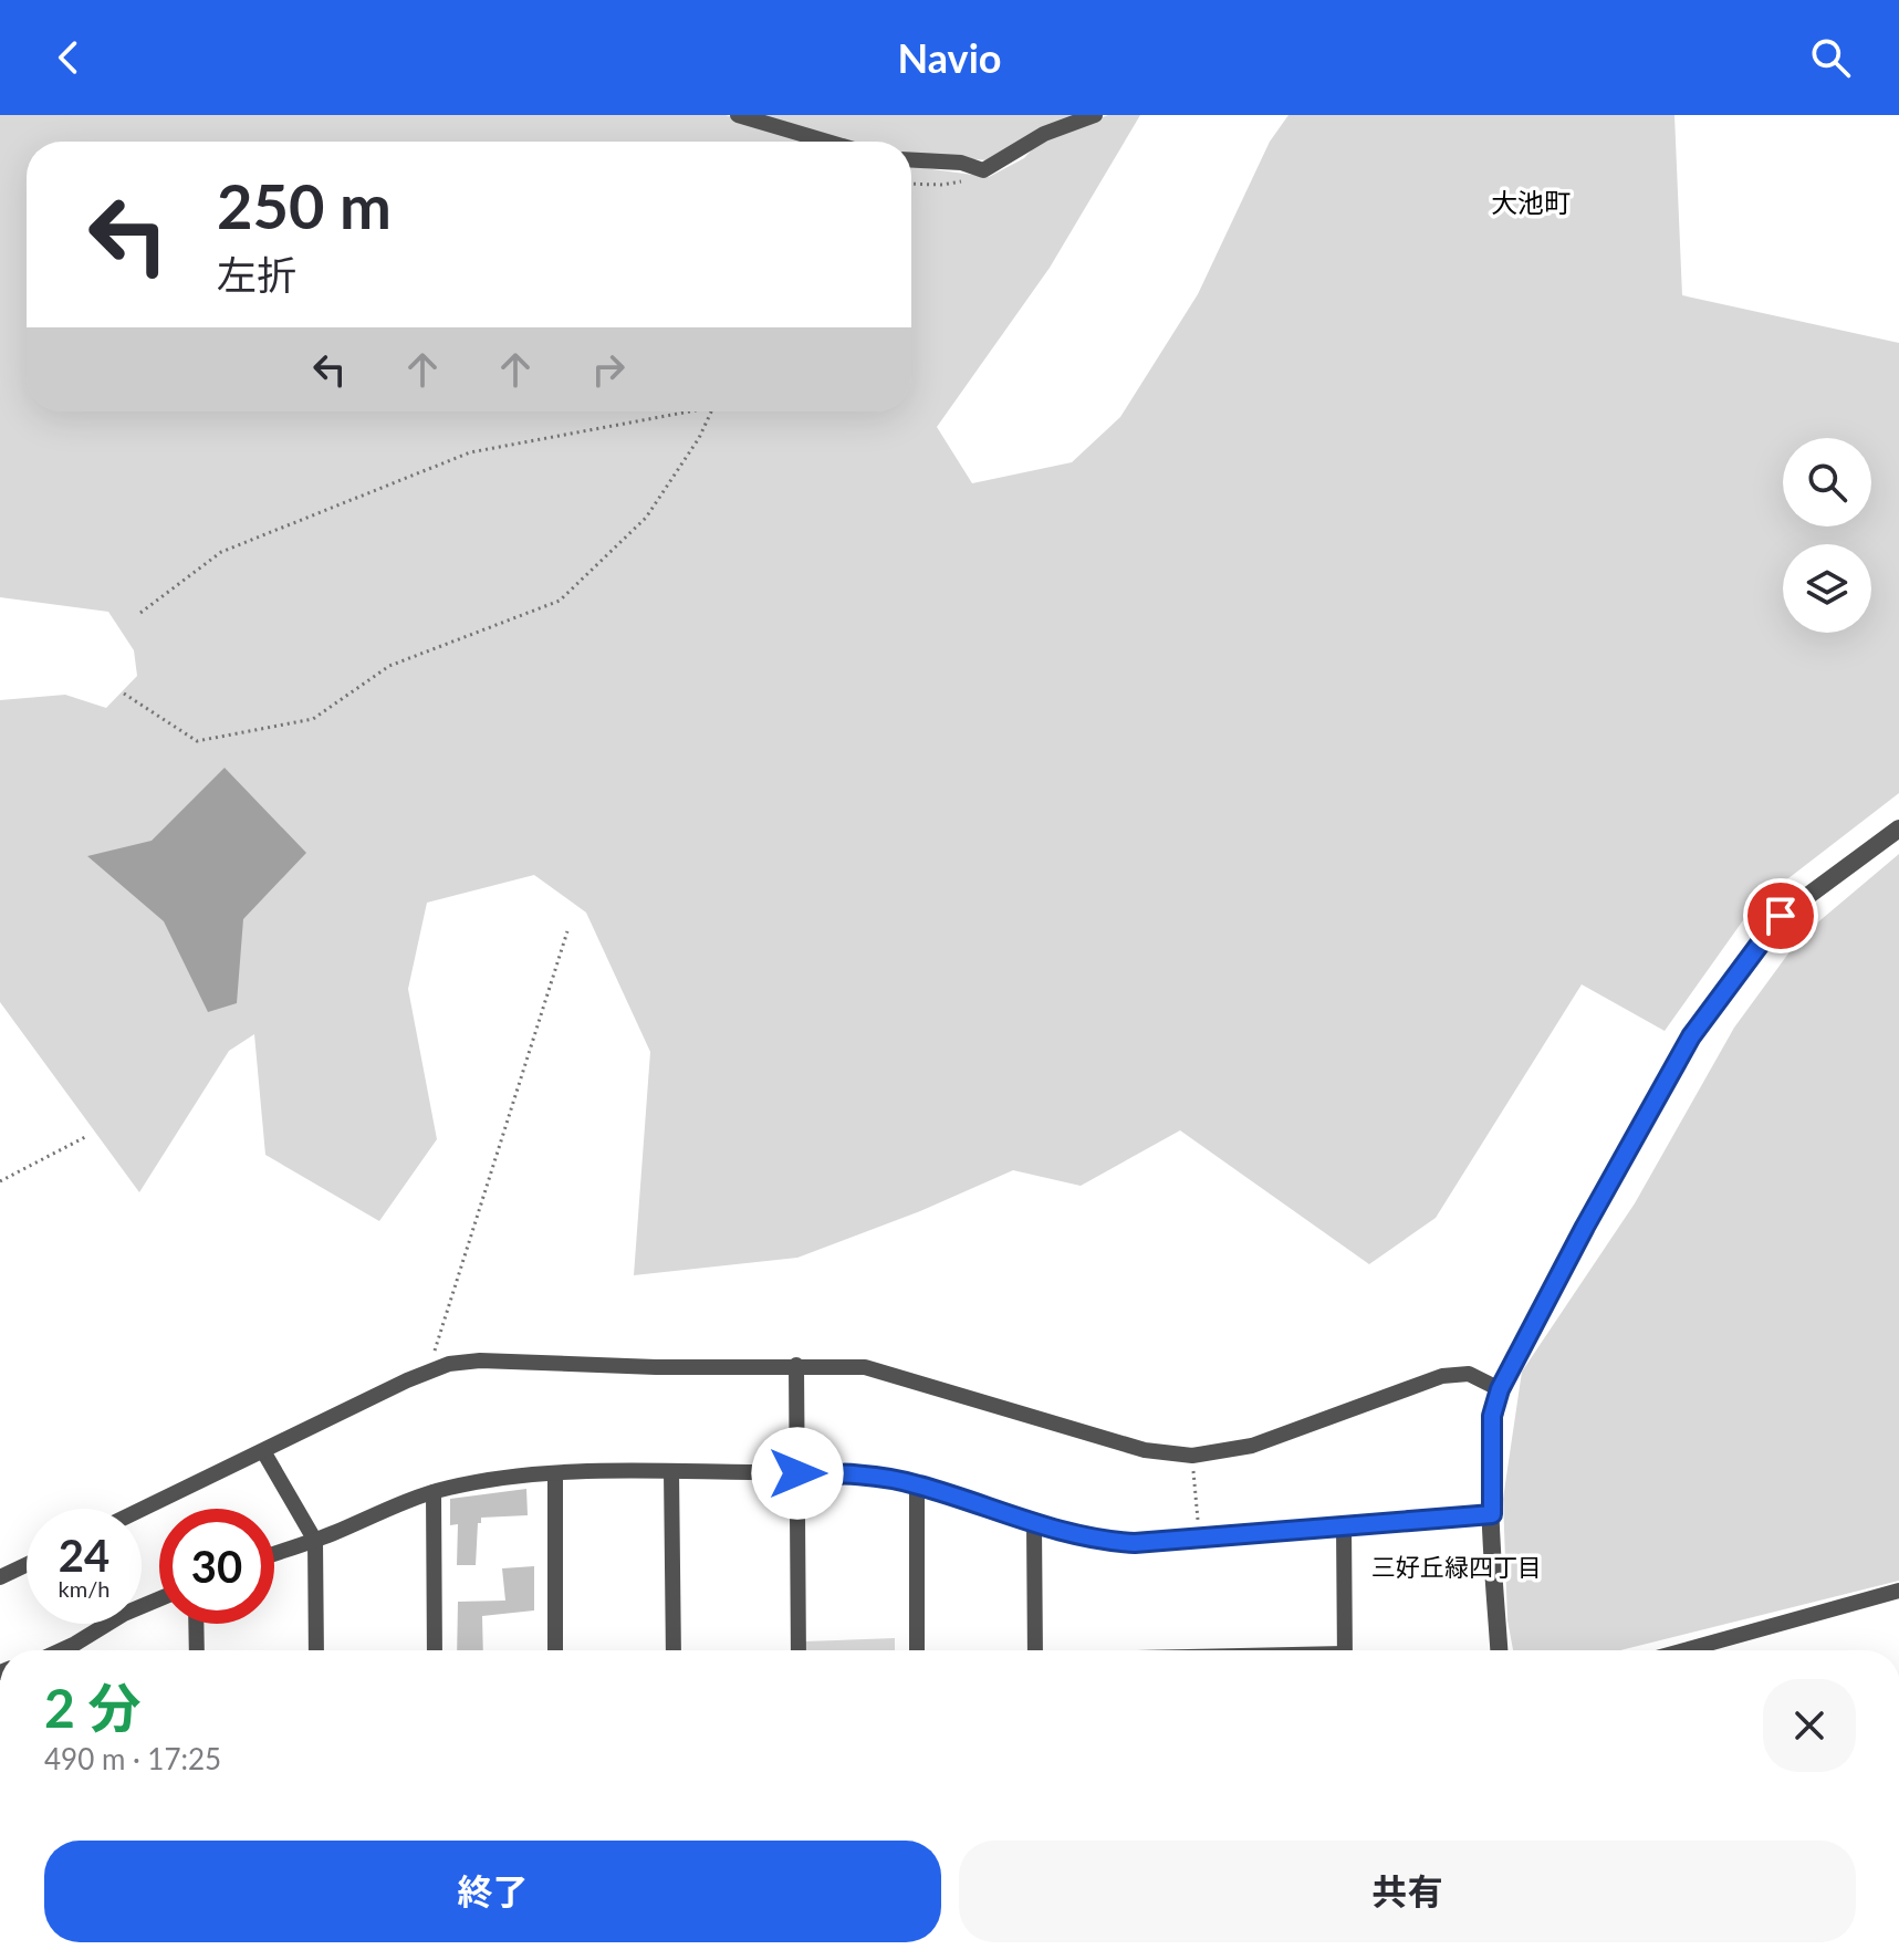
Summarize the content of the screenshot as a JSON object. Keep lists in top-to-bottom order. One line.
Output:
{"districts":["大池町","三好丘緑四丁目"],"page":{"header":"Navio","turn":["250 m","左折"],"speed":"24 km/h","limit":"30","heading":["2 分","490 m · 17:25"],"buttons":["終了","共有"]}}
